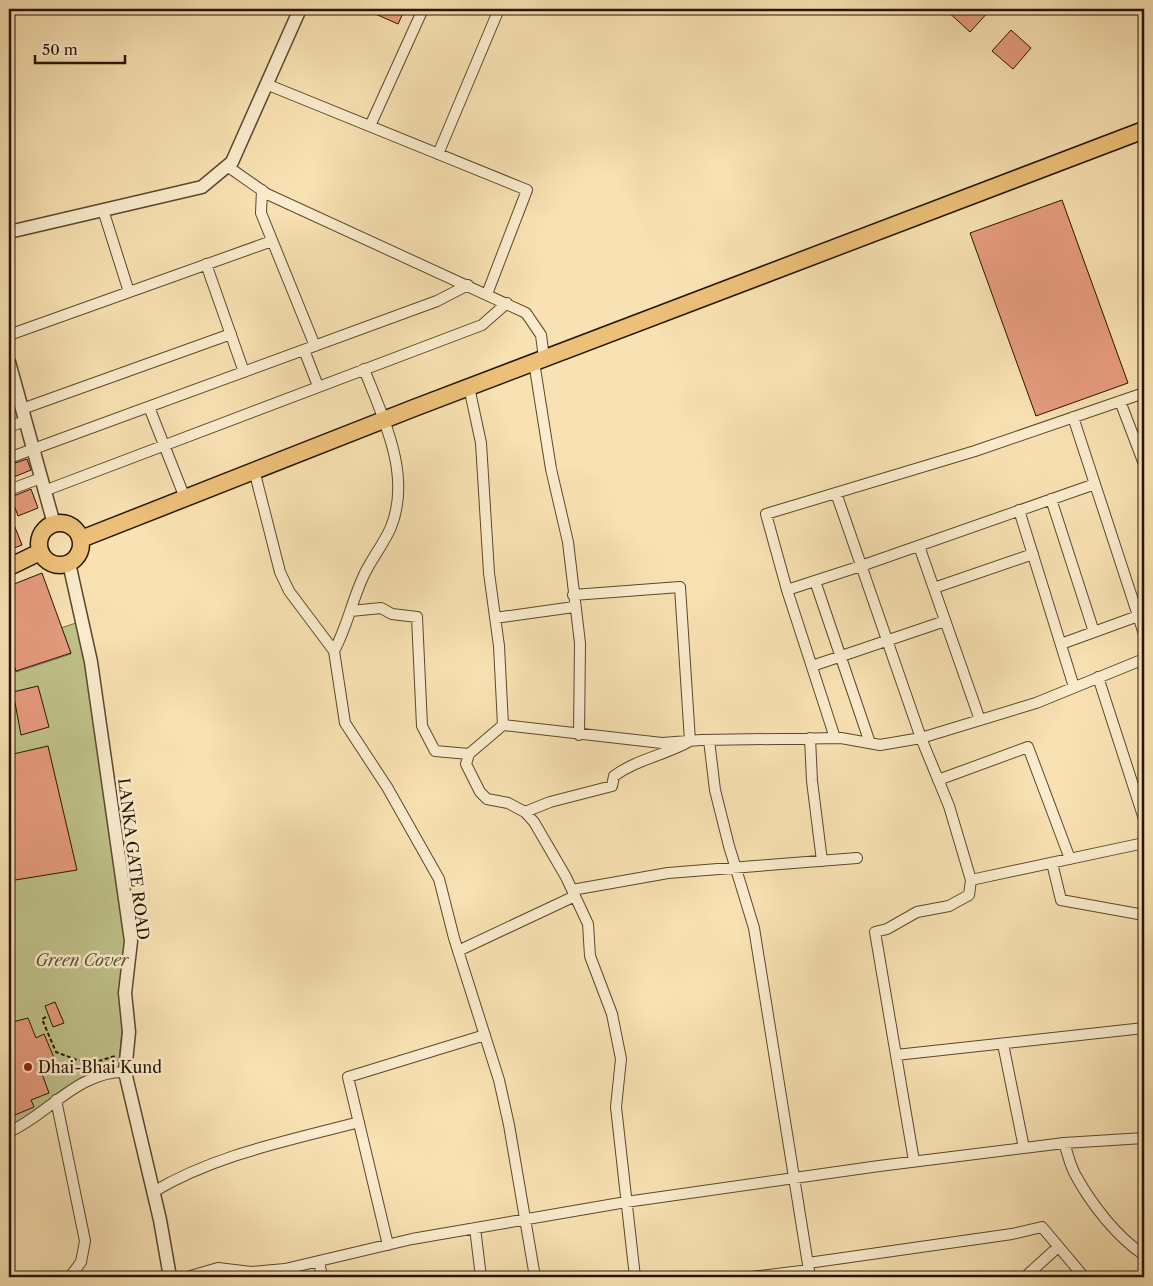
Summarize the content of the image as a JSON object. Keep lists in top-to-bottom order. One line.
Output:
{"streets":{"street":["LANKA GATE ROAD"]},"parks":["Green Cover"],"places":["Dhai-Bhai Kund"],"scale_bar":"50 m"}
